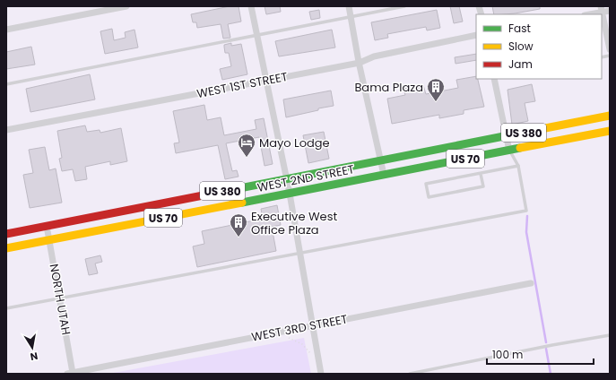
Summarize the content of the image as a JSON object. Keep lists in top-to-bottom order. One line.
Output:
{"streets":{"main road":["US 380","US 70","WEST 2ND STREET"],"street":["WEST 1ST STREET","NORTH UTAH","WEST 3RD STREET"]},"crossings":[["WEST 2ND STREET","NORTH UTAH"],["NORTH UTAH","WEST 3RD STREET"]],"places":{"building":["Bama Plaza","Executive West Office Plaza"],"hotel":["Mayo Lodge"]},"legend":["Fast","Slow","Jam"],"scale_bar":"100 m","north":"bottom"}
